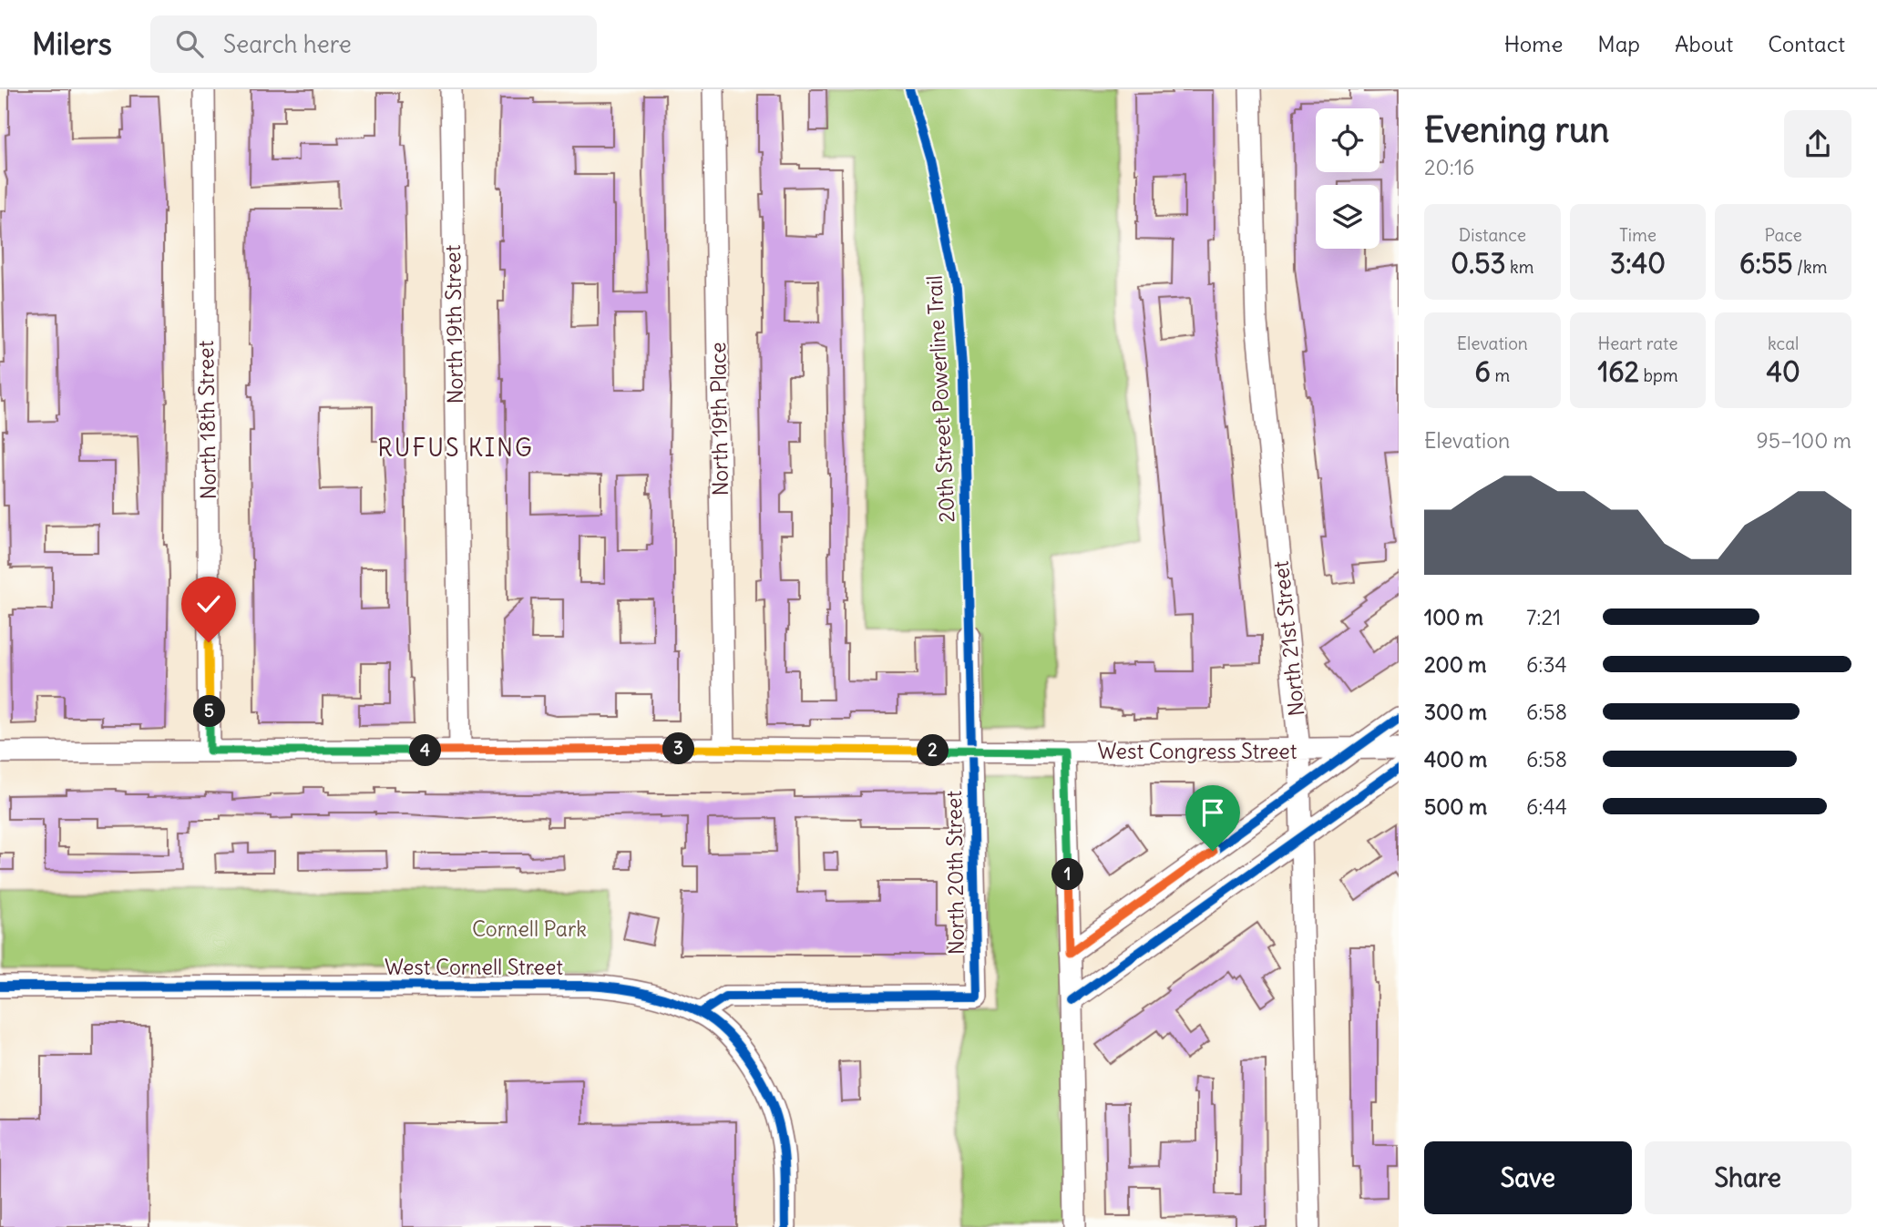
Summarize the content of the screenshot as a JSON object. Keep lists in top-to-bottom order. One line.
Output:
{"streets":{"street":["North 19th Street","North 19th Place","North 18th Street","North 21st Street","West Congress Street","North 20th Street","West Cornell Street"],"cycle path":["20th Street Powerline Trail"]},"crossings":[["North 19th Street","West Congress Street"],["North 19th Place","West Congress Street"],["North 18th Street","West Congress Street"],["North 21st Street","West Congress Street"],["West Congress Street","North 20th Street"],["North 20th Street","West Cornell Street"]],"districts":["RUFUS KING"],"parks":["Cornell Park"],"page":{"header":"Milers","search":"Search here","nav":["Home","Map","About","Contact"],"heading":["Evening run","20:16"],"stats":[["Distance","0.53 km"],["Time","3:40"],["Pace","6:55 /km"],["Elevation","6 m"],["Heart rate","162 bpm"],["kcal","40"]],"chart":["Elevation","95–100 m"],"list":[{"name":"100 m","note":"7:21"},{"name":"200 m","note":"6:34"},{"name":"300 m","note":"6:58"},{"name":"400 m","note":"6:58"},{"name":"500 m","note":"6:44"}],"pins":["5","3","2","4","1"],"buttons":["Save","Share"]}}
